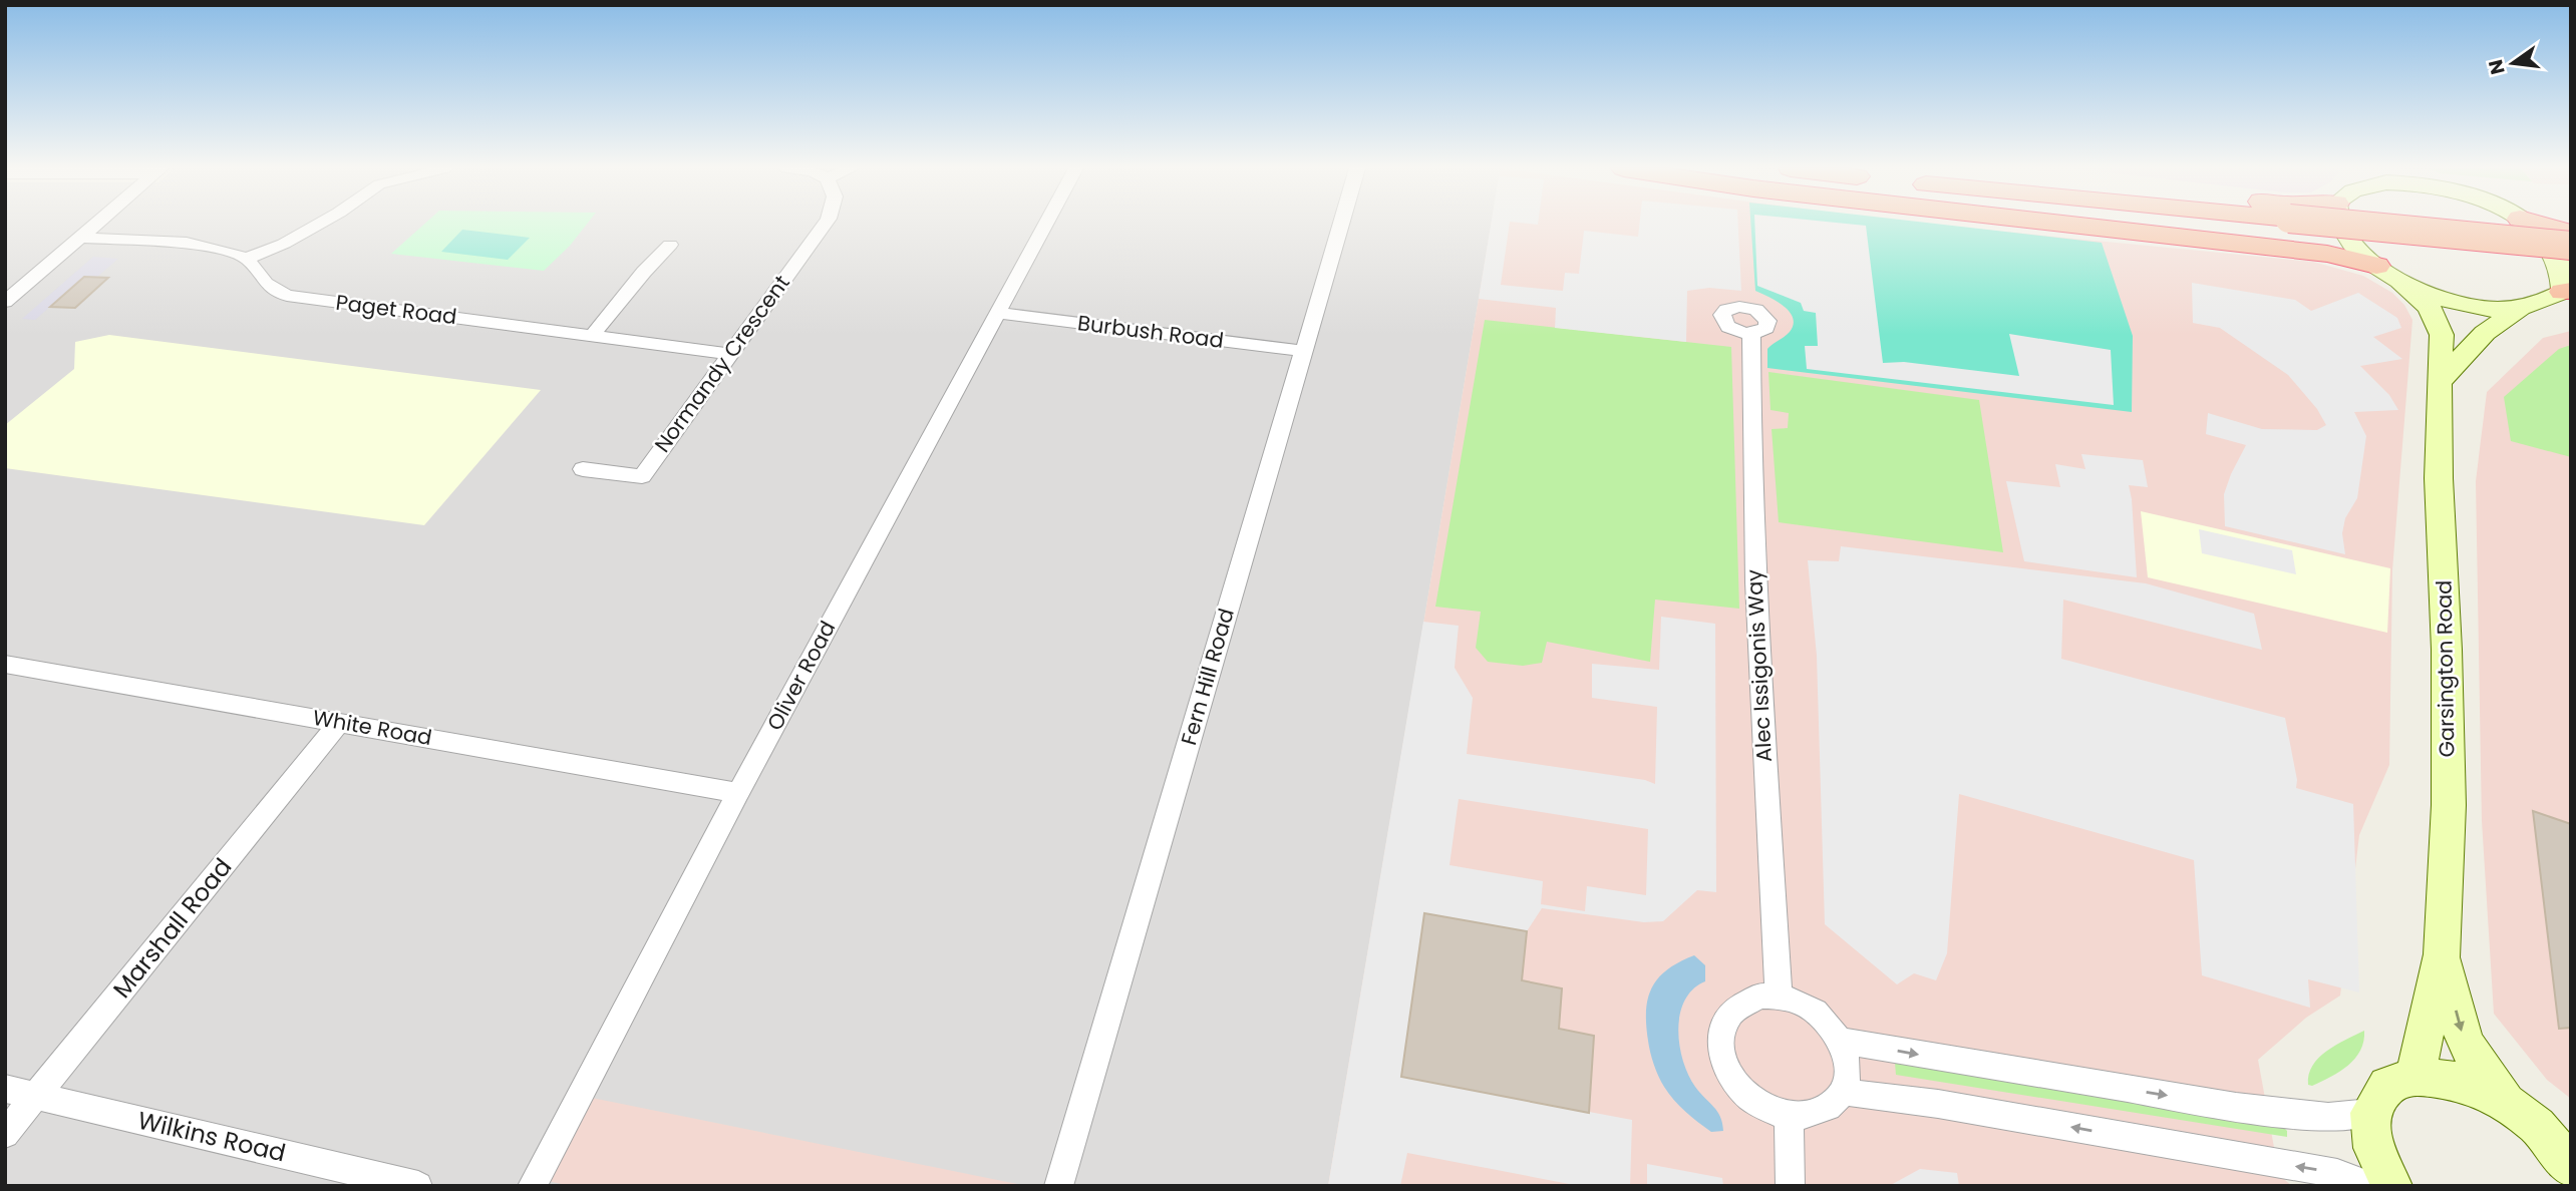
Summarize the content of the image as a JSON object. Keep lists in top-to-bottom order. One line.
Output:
{"streets":{"main road":["Garsington Road"],"street":["Paget Road","Burbush Road","Normandy Crescent","Alec Issigonis Way","Oliver Road","Fern Hill Road","White Road","Marshall Road","Wilkins Road"]},"crossings":[["Paget Road","Normandy Crescent"],["Burbush Road","Oliver Road"],["Burbush Road","Fern Hill Road"],["Oliver Road","White Road"],["White Road","Marshall Road"],["Marshall Road","Wilkins Road"]],"north":"left"}
